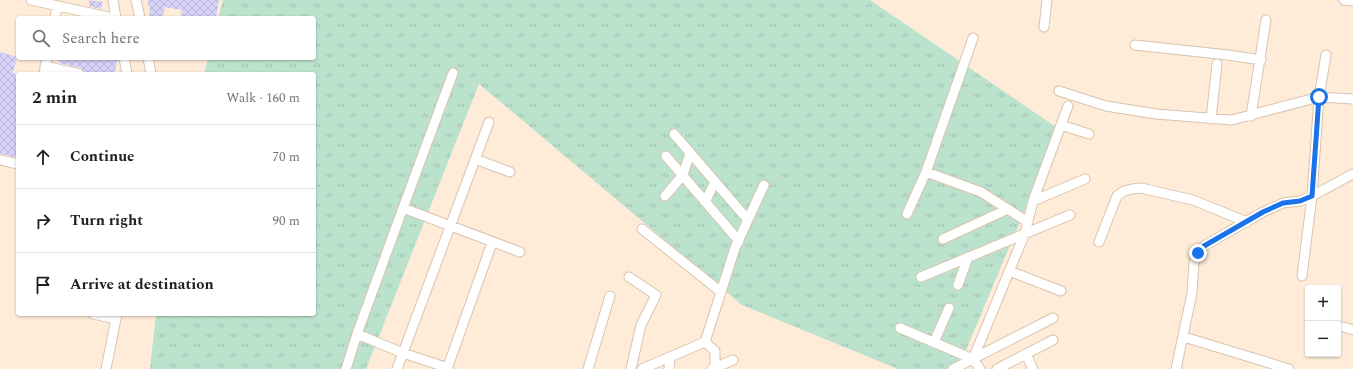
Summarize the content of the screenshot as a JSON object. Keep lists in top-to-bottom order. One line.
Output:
{"page":{"search":"Search here","heading":["2 min","Walk · 160 m"],"list":[["Continue","70 m"],["Turn right","90 m"],"Arrive at destination"],"map_buttons":["+","−"]}}
